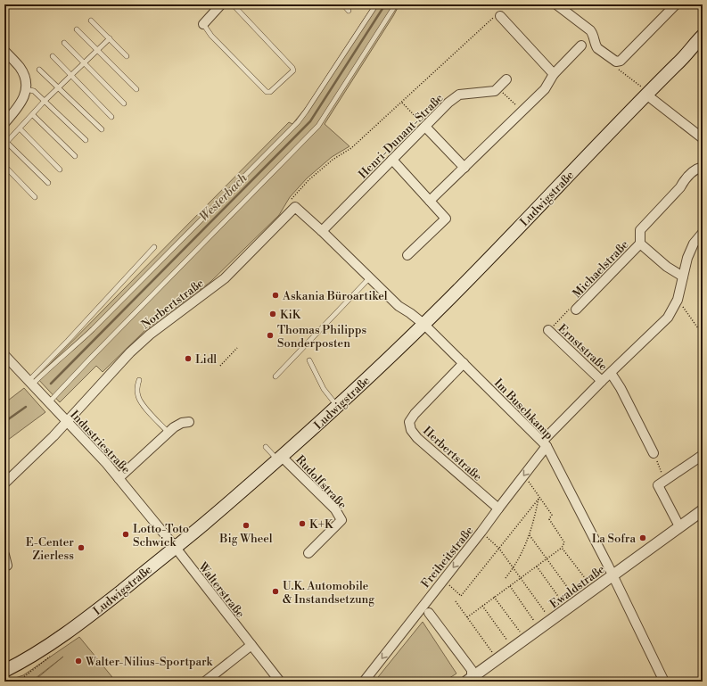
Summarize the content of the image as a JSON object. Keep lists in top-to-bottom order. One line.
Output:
{"streets":{"main road":["Ludwigstraße"],"street":["Henri-Dunant-Straße","Michaelstraße","Norbertstraße","Ernststraße","Im Buschkamp","Industriestraße","Herbertstraße","Rudolfstraße","Freiheitstraße","Ewaldstraße","Walterstraße"]},"crossings":[["Henri-Dunant-Straße","Im Buschkamp"],["Ludwigstraße","Im Buschkamp"],["Ludwigstraße","Industriestraße"],["Ludwigstraße","Rudolfstraße"],["Ludwigstraße","Walterstraße"],["Michaelstraße","Freiheitstraße"],["Norbertstraße","Im Buschkamp"],["Norbertstraße","Industriestraße"],["Ernststraße","Freiheitstraße"],["Im Buschkamp","Herbertstraße"],["Im Buschkamp","Freiheitstraße"],["Im Buschkamp","Ewaldstraße"],["Industriestraße","Walterstraße"],["Herbertstraße","Freiheitstraße"]],"one_way":["Freiheitstraße"],"water":["Westerbach"],"places":["Askania Büroartikel","KiK","Thomas Philipps Sonderposten","Lidl","K+K","Big Wheel","Lotto-Toto Schwick","La Sofra","E-Center Zierless","U.K. Automobile & Instandsetzung","Walter-Nilius-Sportpark"]}
